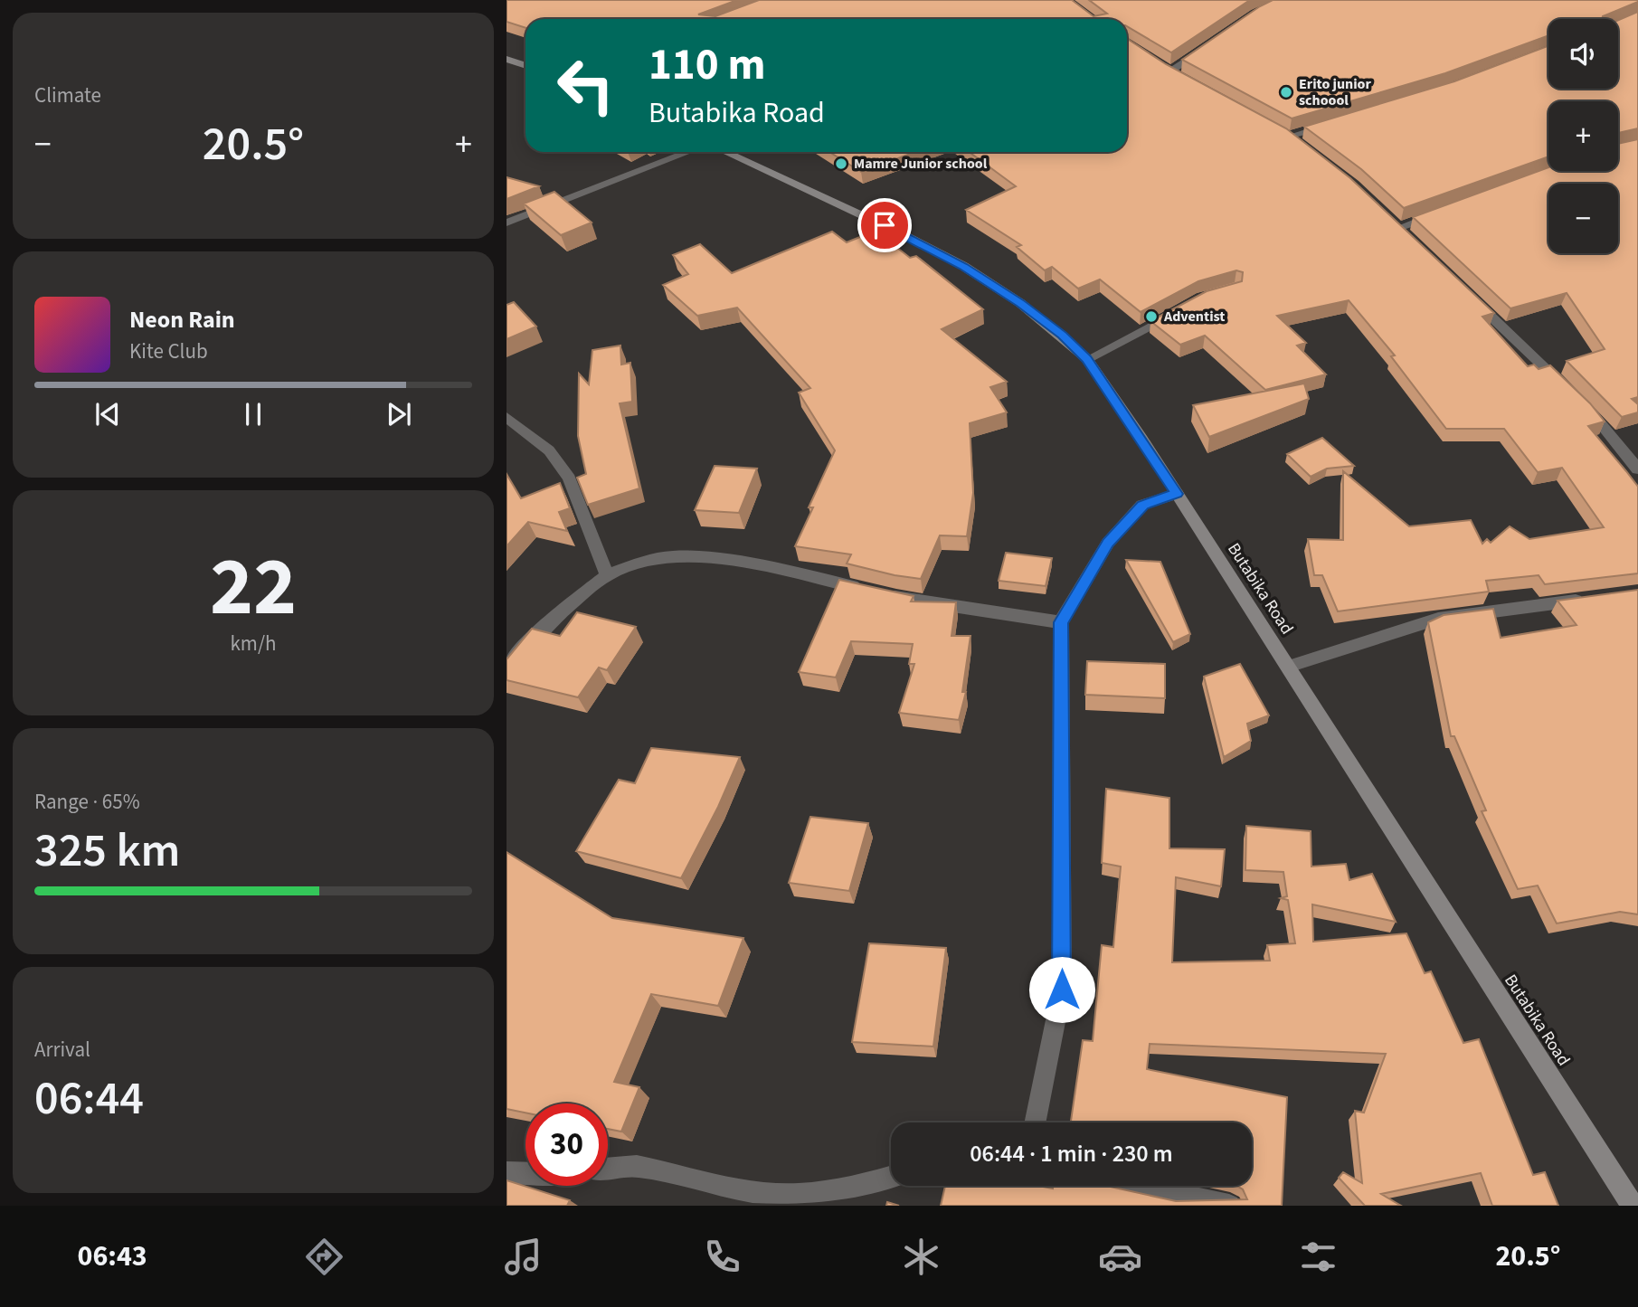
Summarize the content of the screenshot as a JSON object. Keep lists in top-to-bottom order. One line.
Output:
{"streets":{"main road":["Butabika Road"]},"places":["Erito junior schoool","Mamre Junior school","Adventist"],"page":{"tile":["Climate",["22","km/h"],["Range · 65%","325 km"],["Arrival","06:44"]],"map_buttons":["+","−"],"turn":["110 m","Butabika Road"],"heat":["−","20.5°","+"],"song":["Neon Rain","Kite Club"],"limit":"30","trip":"06:44 · 1 min · 230 m","tabs":["06:43","20.5°"]}}
